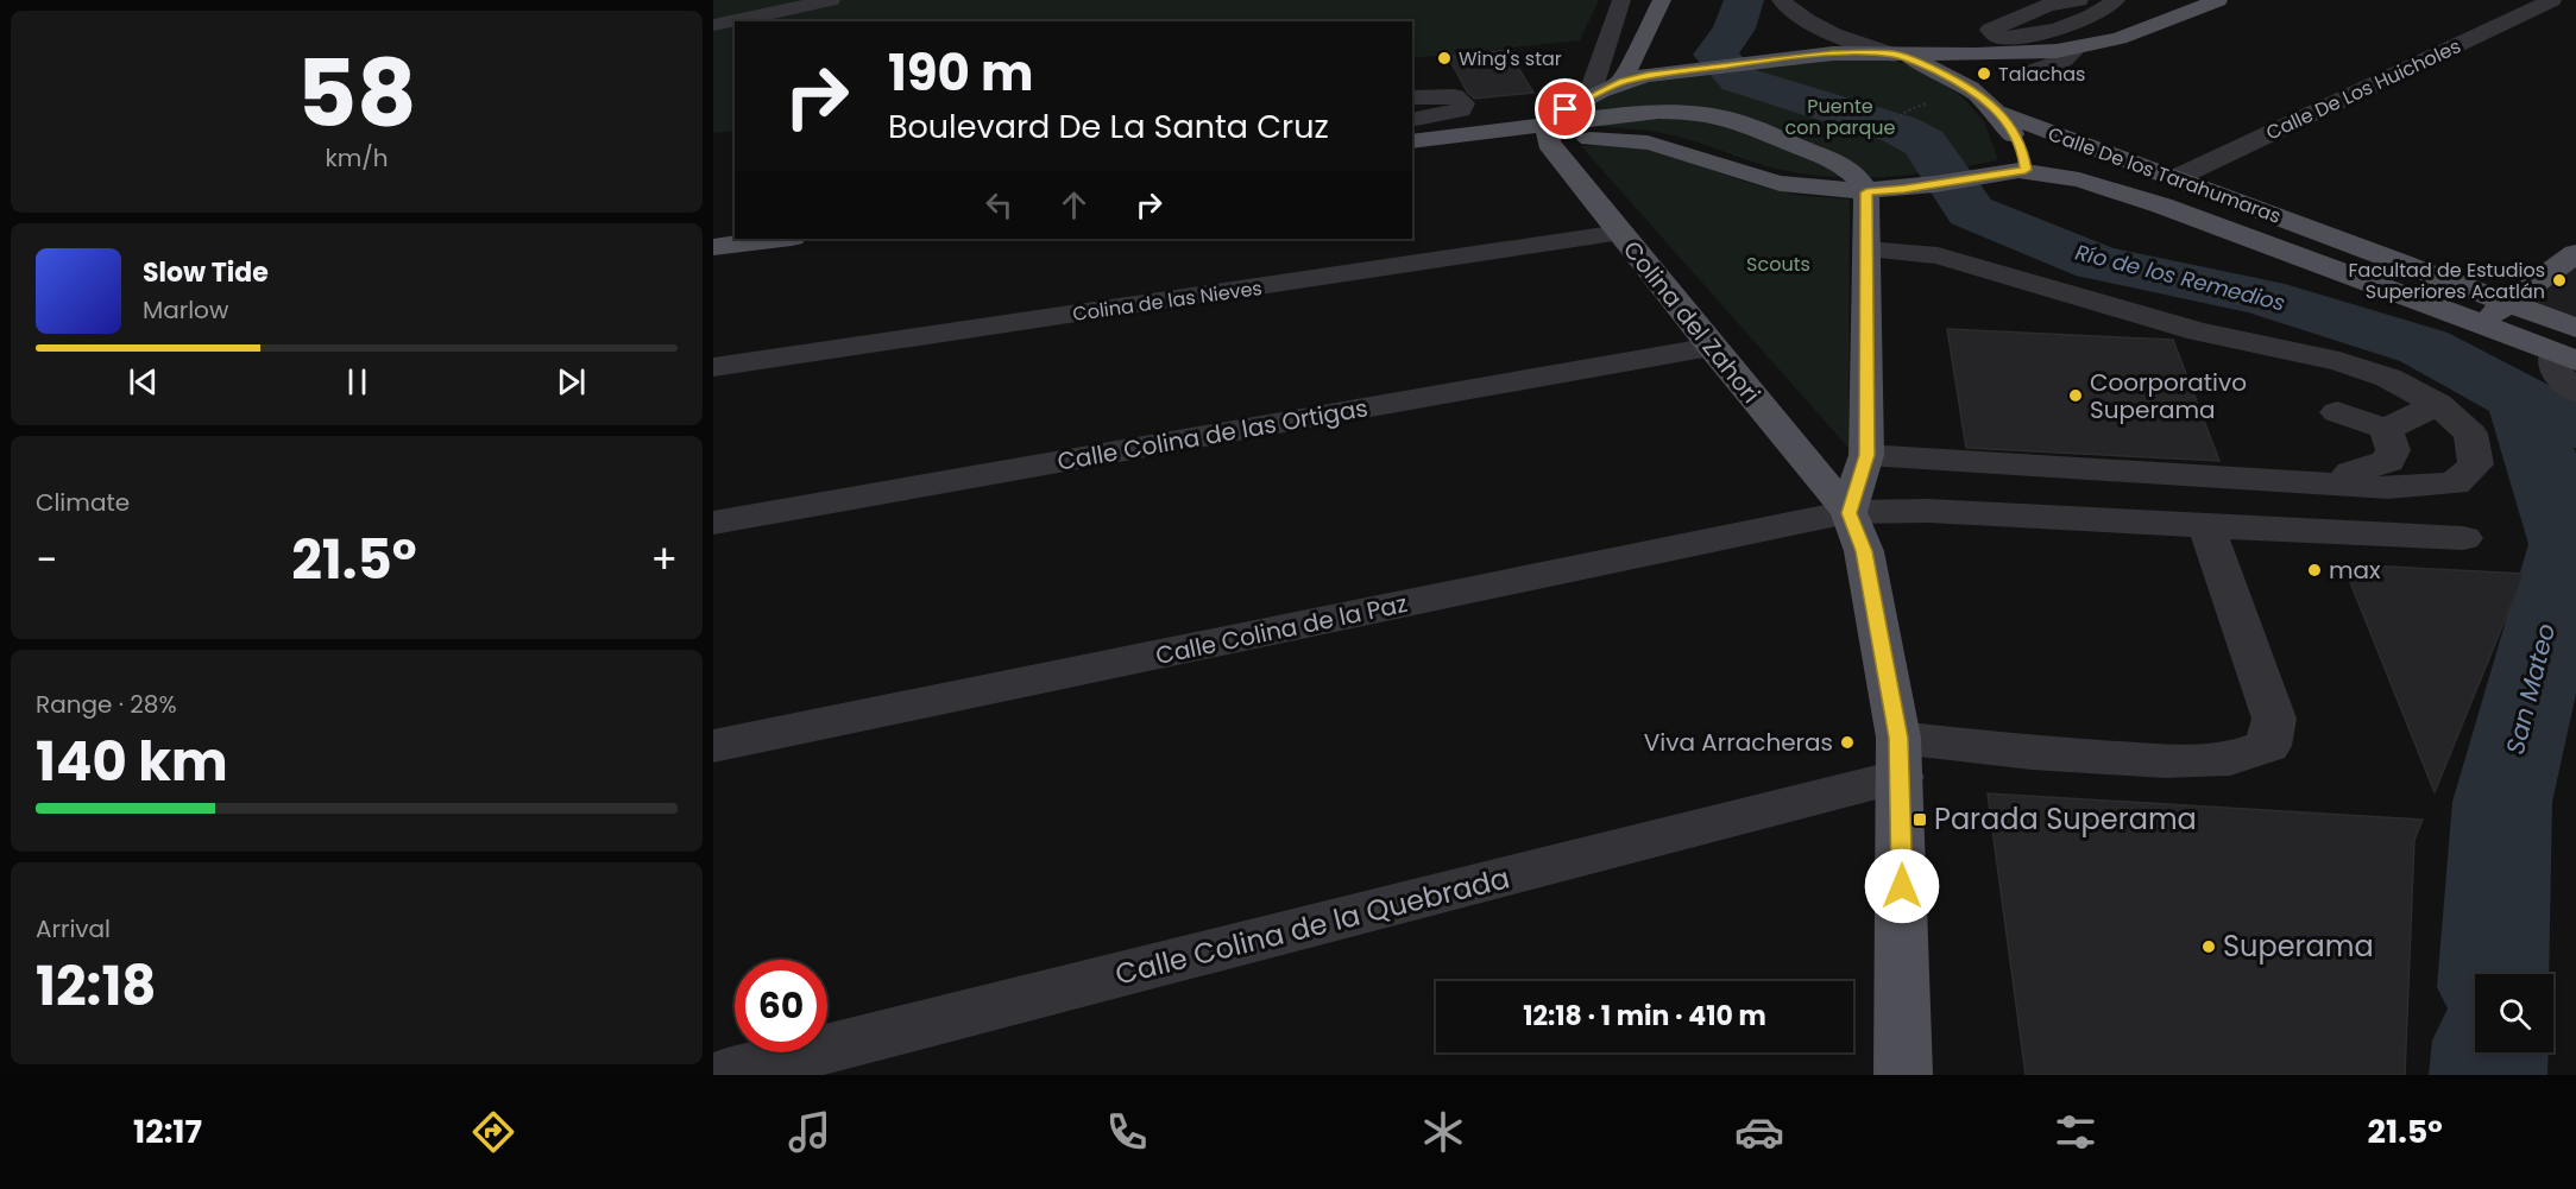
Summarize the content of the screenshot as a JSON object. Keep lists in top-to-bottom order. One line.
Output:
{"streets":{"main road":["Calle De los Tarahumaras","Colina del Zahori"],"street":["Calle De Los Huicholes","Colina de las Nieves","Calle Colina de las Ortigas","Calle Colina de la Paz","Calle Colina de la Quebrada"]},"crossings":[["Calle De Los Huicholes","Calle De los Tarahumaras"],["Colina de las Nieves","Colina del Zahori"],["Colina del Zahori","Calle Colina de las Ortigas"],["Colina del Zahori","Calle Colina de la Paz"],["Colina del Zahori","Calle Colina de la Quebrada"]],"water":["Río de los Remedios","San Mateo"],"parks":["Puente con parque","Scouts"],"places":{"other":["Wing's star","Talachas","Facultad de Estudios Superiores Acatlán","Coorporativo Superama","max","Viva Arracheras","Superama"],"transit":["Parada Superama"]},"page":{"tile":[["58","km/h"],"Climate",["Range · 28%","140 km"],["Arrival","12:18"]],"turn":["190 m","Boulevard De La Santa Cruz"],"song":["Slow Tide","Marlow"],"heat":["−","21.5°","+"],"limit":"60","trip":"12:18 · 1 min · 410 m","tabs":["12:17","21.5°"]}}
